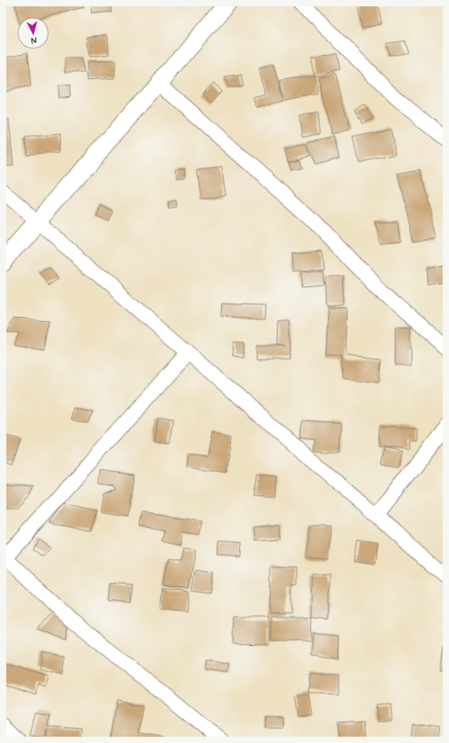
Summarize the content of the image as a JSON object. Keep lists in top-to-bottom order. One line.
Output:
{"north":"bottom"}
